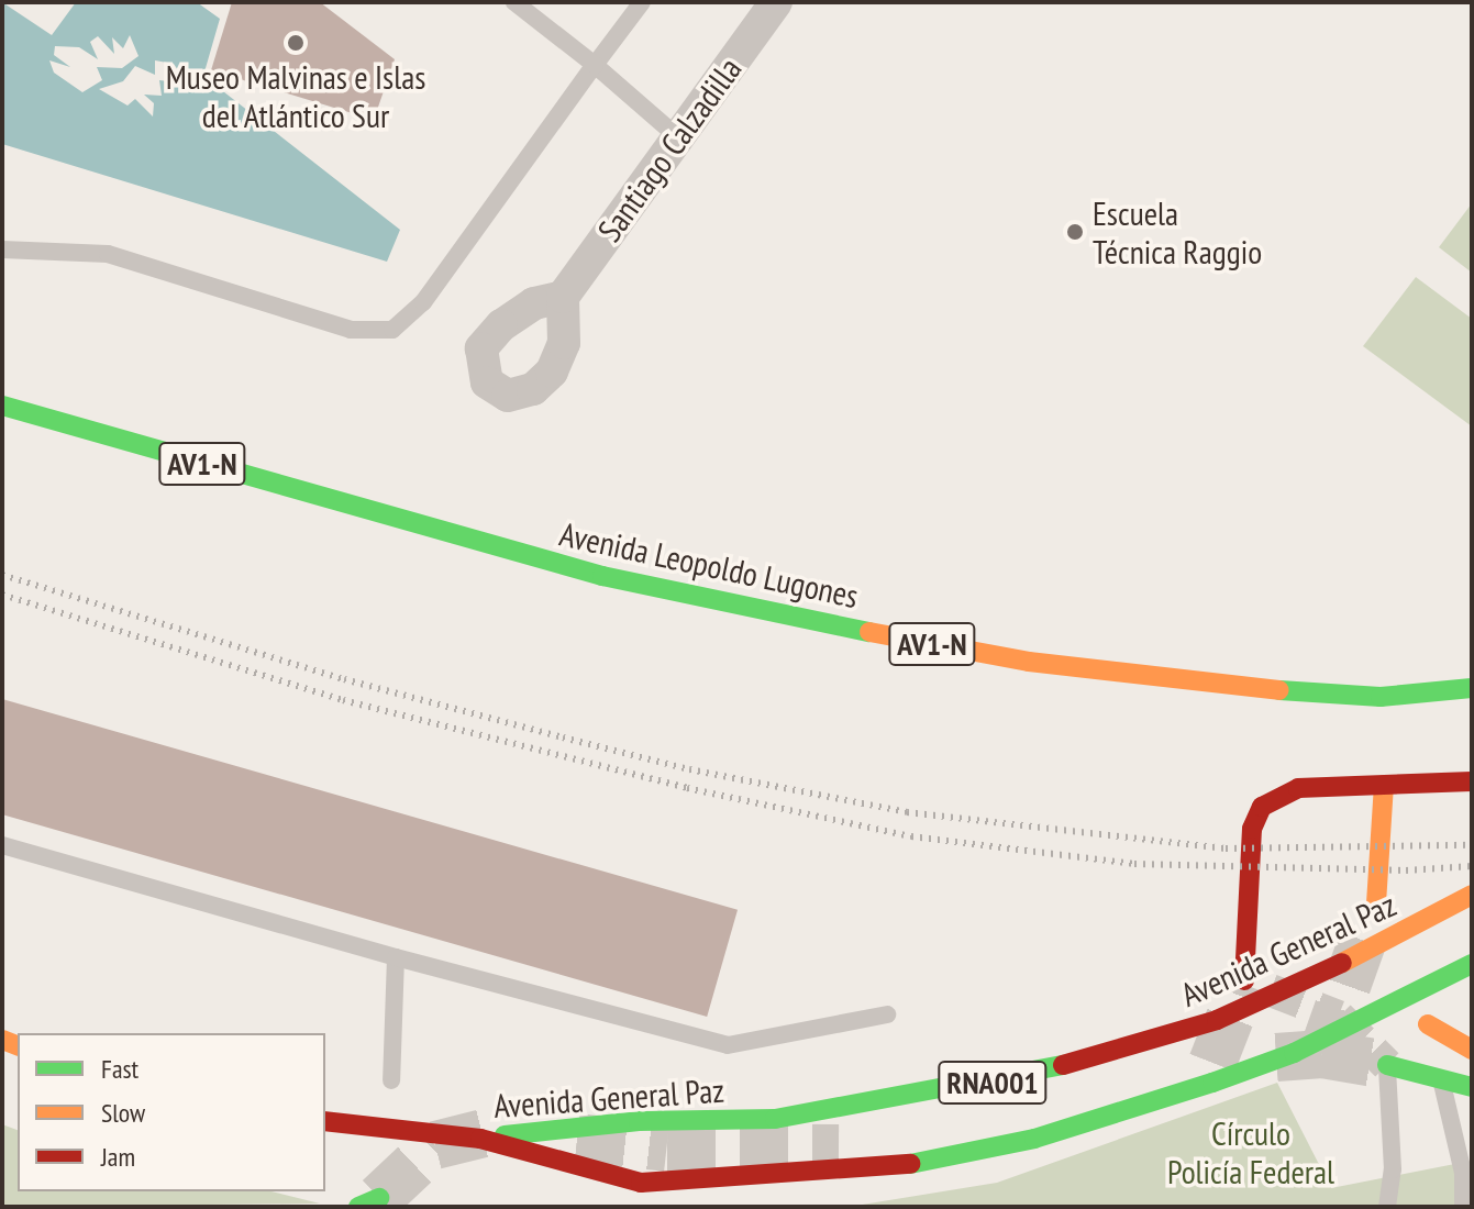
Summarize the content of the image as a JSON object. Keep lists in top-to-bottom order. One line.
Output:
{"streets":{"main road":["AV1-N","Avenida Leopoldo Lugones","Avenida General Paz","RNA001"],"street":["Santiago Calzadilla"]},"parks":["Círculo Policía Federal"],"places":["Museo Malvinas e Islas del Atlántico Sur","Escuela Técnica Raggio"],"legend":["Fast","Slow","Jam"]}
